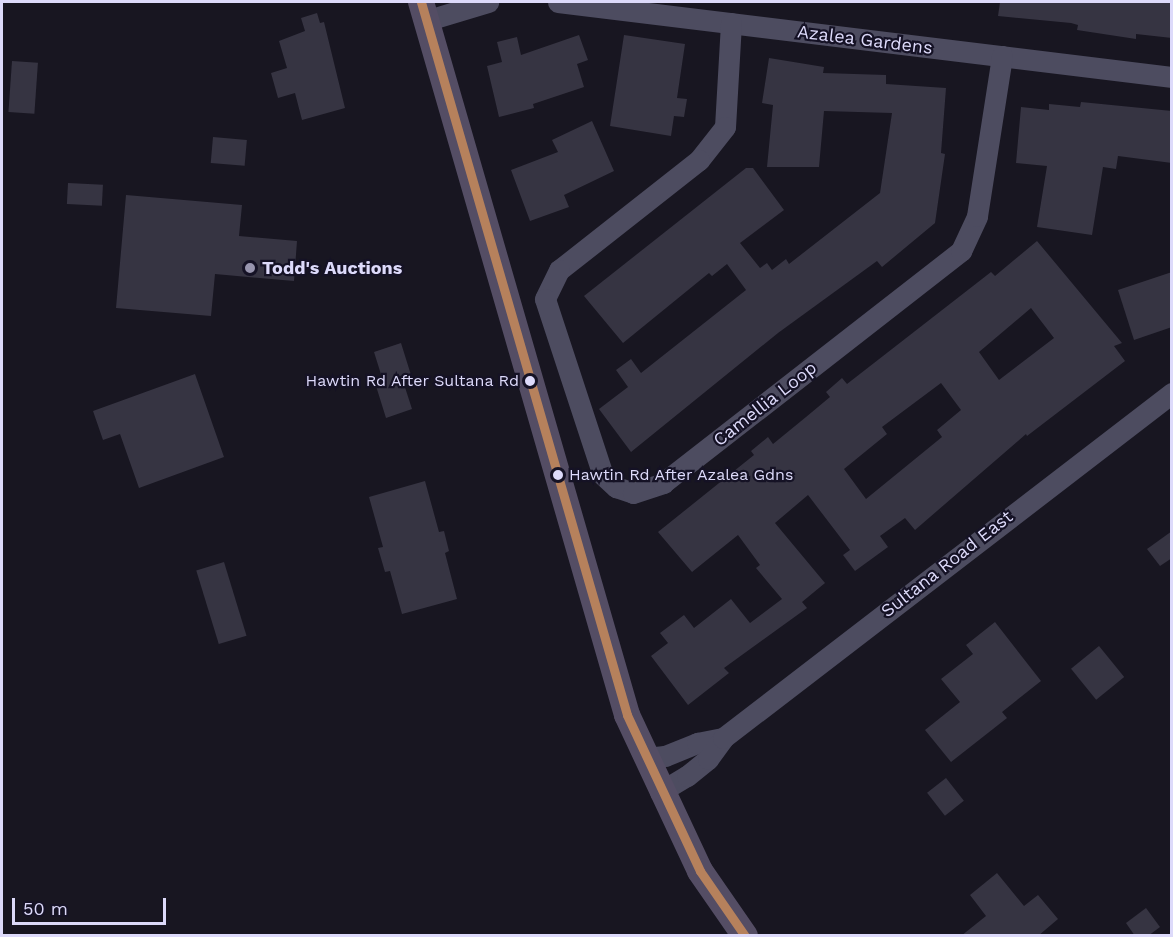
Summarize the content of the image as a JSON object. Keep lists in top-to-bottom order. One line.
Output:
{"streets":{"street":["Azalea Gardens","Camellia Loop","Sultana Road East"]},"crossings":[["Azalea Gardens","Camellia Loop"]],"places":["Todd's Auctions","Hawtin Rd After Sultana Rd","Hawtin Rd After Azalea Gdns"],"scale_bar":"50 m"}
